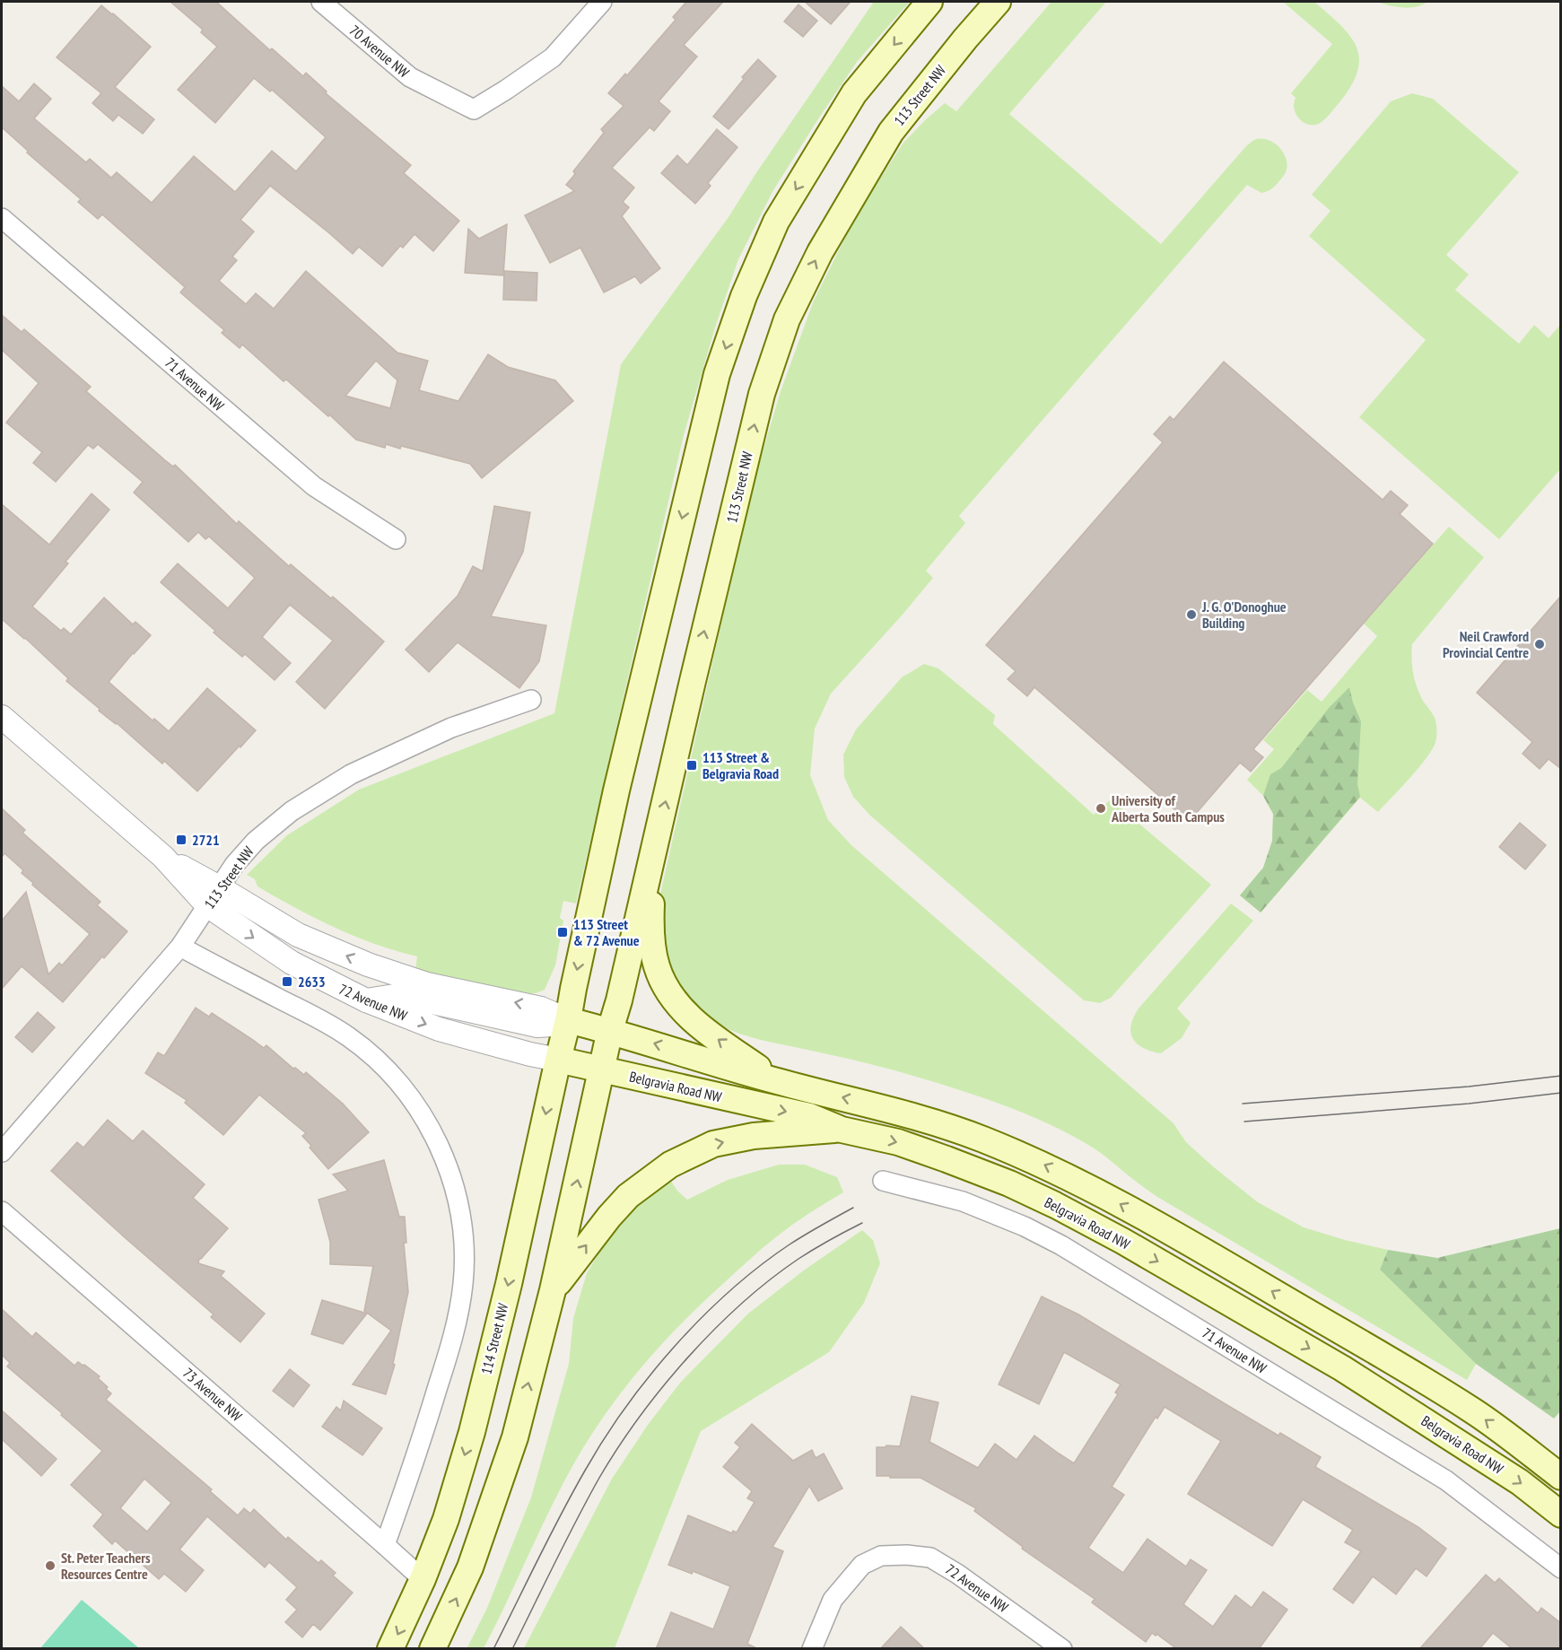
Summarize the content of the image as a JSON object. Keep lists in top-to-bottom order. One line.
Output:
{"streets":{"main road":["113 Street NW","Belgravia Road NW","114 Street NW"],"street":["70 Avenue NW","71 Avenue NW","72 Avenue NW","73 Avenue NW"]},"crossings":[["113 Street NW","72 Avenue NW"],["113 Street NW","Belgravia Road NW"],["72 Avenue NW","Belgravia Road NW"],["72 Avenue NW","114 Street NW"],["Belgravia Road NW","114 Street NW"],["114 Street NW","73 Avenue NW"]],"places":{"other":["J. G. O'Donoghue Building","Neil Crawford Provincial Centre","University of Alberta South Campus","St. Peter Teachers Resources Centre"],"transit":["113 Street & Belgravia Road","2721","113 Street & 72 Avenue","2633"]}}
